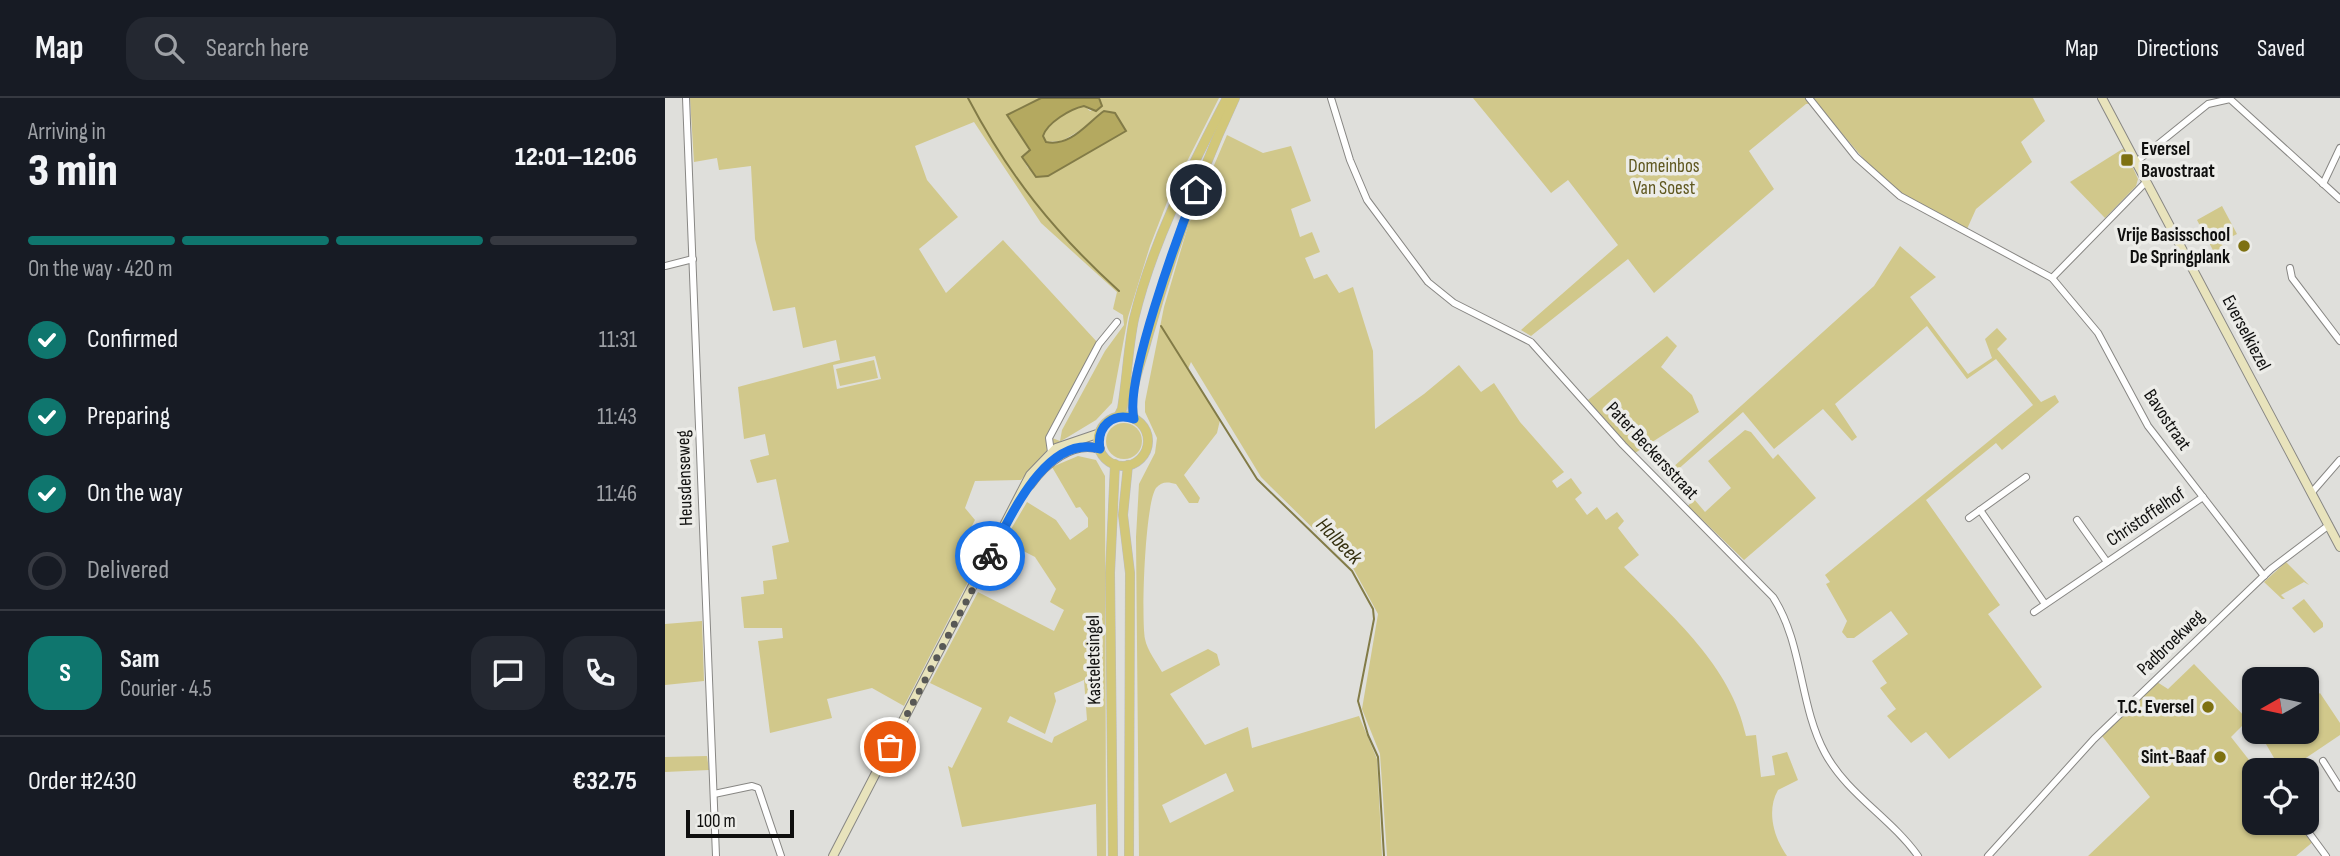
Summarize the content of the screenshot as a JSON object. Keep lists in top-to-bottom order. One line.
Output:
{"streets":{"main road":["Kasteletsingel"],"street":["Everselkiezel","Bavostraat","Pater Beckersstraat","Heusdenseweg","Christoffelhof","Padbroekweg"]},"crossings":[["Everselkiezel","Padbroekweg"],["Bavostraat","Christoffelhof"],["Bavostraat","Padbroekweg"]],"water":["Halbeek"],"parks":["Domeinbos Van Soest"],"places":{"transit":["Eversel Bavostraat"],"other":["Vrije Basisschool De Springplank","T.C. Eversel","Sint-Baaf"]},"scale_bar":"100 m","north":"left","page":{"header":"Map","search":"Search here","nav":["Map","Directions","Saved"],"heading":["3 min","Arriving in","12:01–12:06"],"panel":["Sam","Courier · 4.5","Order #2430","€32.75"],"bar":"On the way · 420 m","list":[["Confirmed","11:31"],["Preparing","11:43"],["On the way","11:46"],"Delivered"],"round":"S","scale":"100 m"}}
